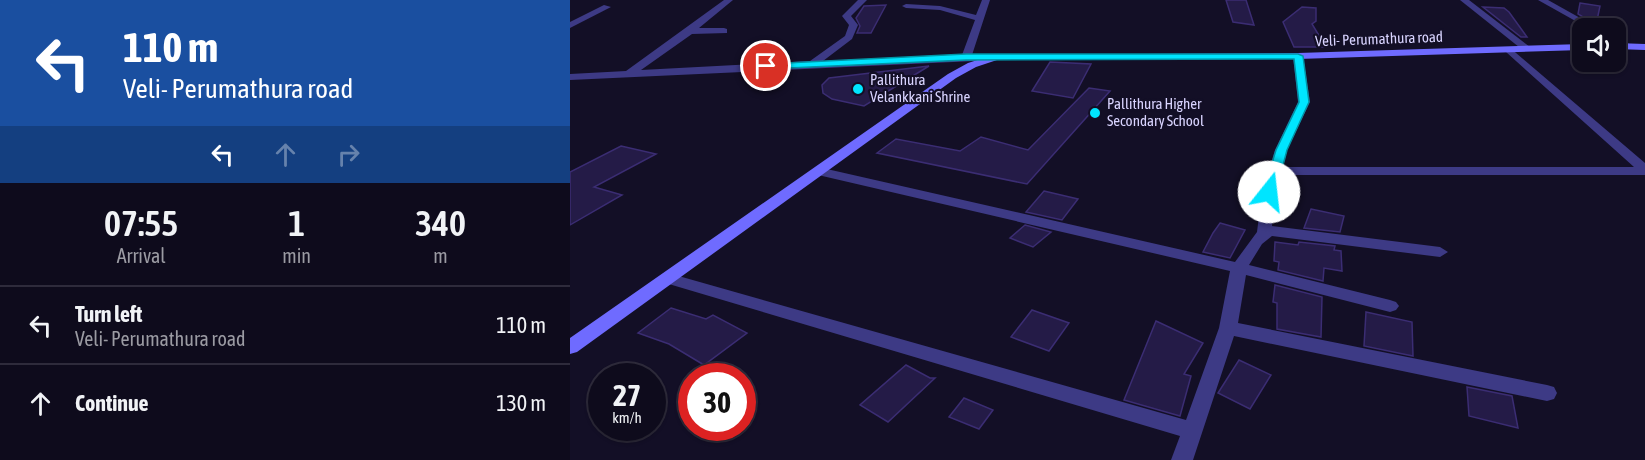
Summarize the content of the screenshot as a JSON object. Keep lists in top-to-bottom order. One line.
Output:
{"streets":{"main road":["Veli- Perumathura road"]},"places":["Pallithura Velankkani Shrine","Pallithura Higher Secondary School"],"page":{"turn":["110 m","Veli- Perumathura road"],"eta":["07:55","Arrival","1","min","340","m"],"list":[{"name":"Turn left","note":"Veli- Perumathura road","value":"110 m"},{"name":"Continue","value":"130 m"}],"speed":"27 km/h","limit":"30"}}
